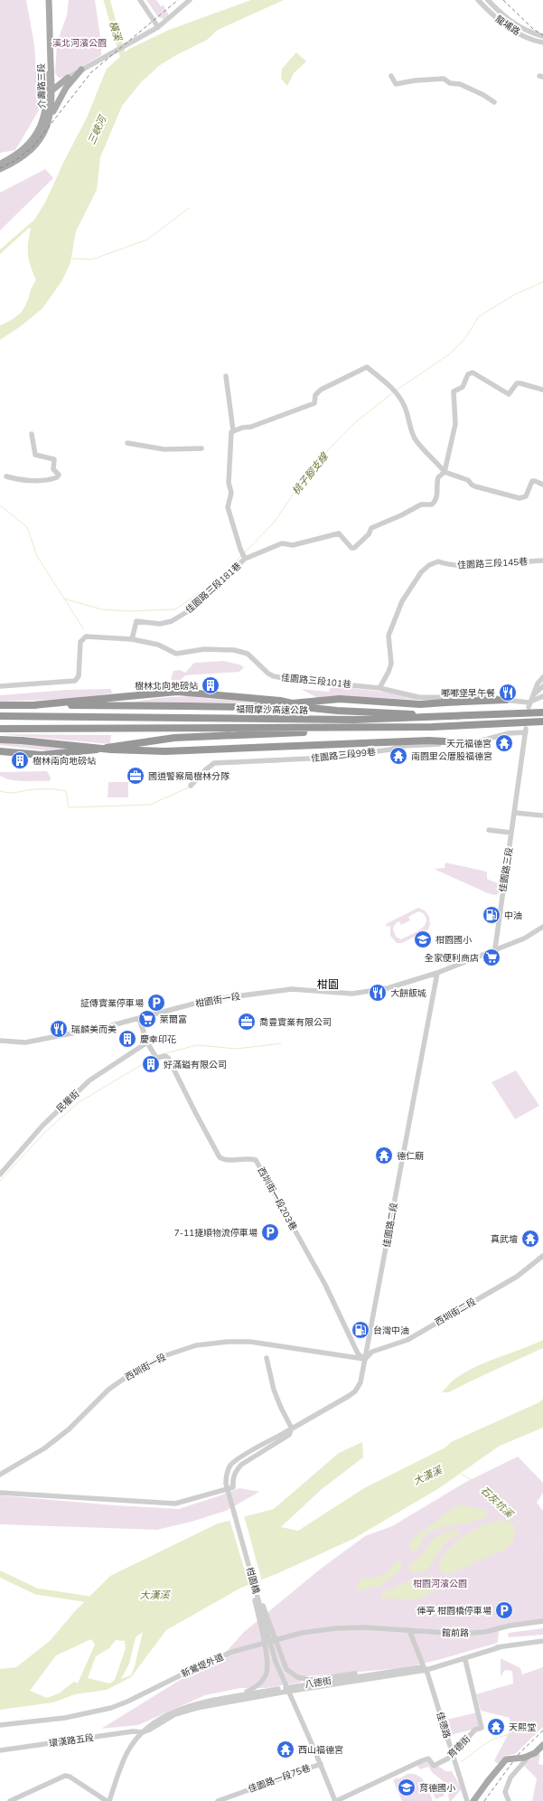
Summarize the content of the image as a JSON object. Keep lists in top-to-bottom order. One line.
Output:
{"streets":{"highway":["福爾摩沙高速公路"],"main road":["介壽路三段"],"street":["龍埔路","佳園路三段145巷","佳園路三段181巷","佳園路三段101巷","佳園路三段99巷","佳園路三段","柑園街一段","民權街","西圳街一段203巷","佳園路二段","西圳街二段","西圳街一段","柑園橋","館前路","新鶯堤外道","八德街","佳德路","環漢路五段","育德街","佳園路一段75巷"]},"crossings":[["佳園路三段145巷","佳園路三段101巷"],["佳園路三段181巷","佳園路三段101巷"],["佳園路三段99巷","佳園路三段"],["柑園街一段","西圳街一段203巷"],["柑園街一段","佳園路二段"],["民權街","西圳街一段203巷"],["西圳街一段203巷","佳園路二段"],["西圳街一段203巷","西圳街二段"],["西圳街一段203巷","西圳街一段"],["佳園路二段","西圳街二段"],["佳園路二段","西圳街一段"],["佳園路二段","柑園橋"],["西圳街二段","西圳街一段"],["柑園橋","育德街"],["柑園橋","佳園路一段75巷"],["館前路","新鶯堤外道"],["八德街","佳德路"],["八德街","環漢路五段"],["佳德路","育德街"]],"districts":["柑園"],"water":["橫溪","三峽河","桃子腳支線","大漢溪","石灰坑溪"],"parks":["溪北河濱公園","柑園河濱公園"],"places":{"building":["樹林北向地磅站","樹林南向地磅站","慶幸印花","好滿鎰有限公司"],"restaurant":["嘟嘟堡早午餐","大餅飯城","瑞麟美而美"],"temple":["天元福德宮","南園里公厝股福德宮","德仁廟","真武壇","天熙堂","西山福德宮"],"office":["國道警察局樹林分隊","喬豊實業有限公司"],"fuel station":["中油","台灣中油"],"school or university":["柑園國小","育德國小"],"supermarket":["全家便利商店","萊爾富"],"parking":["証傳實業停車場","7-11捷順物流停車場","俥亭 柑園橋停車場"]}}
